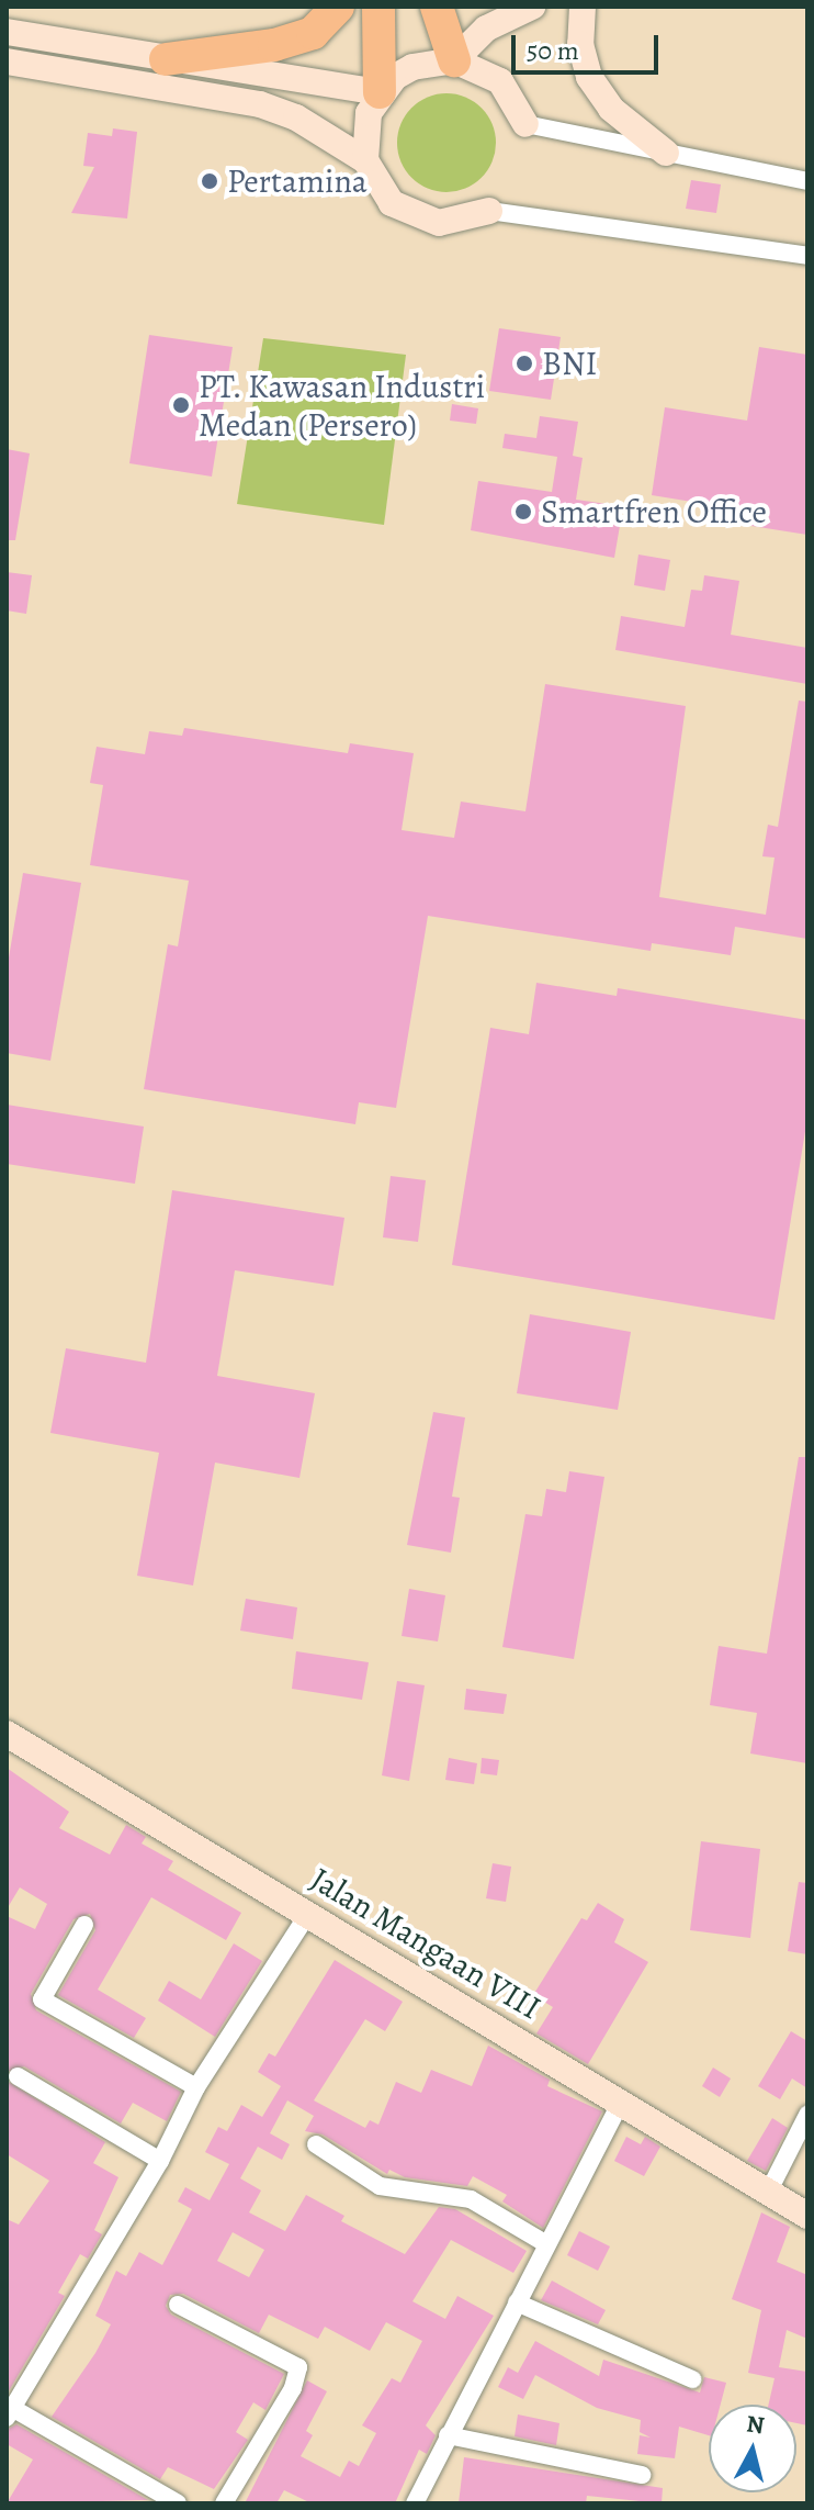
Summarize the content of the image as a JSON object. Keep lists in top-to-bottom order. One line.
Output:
{"streets":{"street":["Jalan Mangaan VIII"]},"places":["Pertamina","BNI","PT. Kawasan Industri Medan (Persero)","Smartfren Office"],"scale_bar":"50 m","north":"top"}
